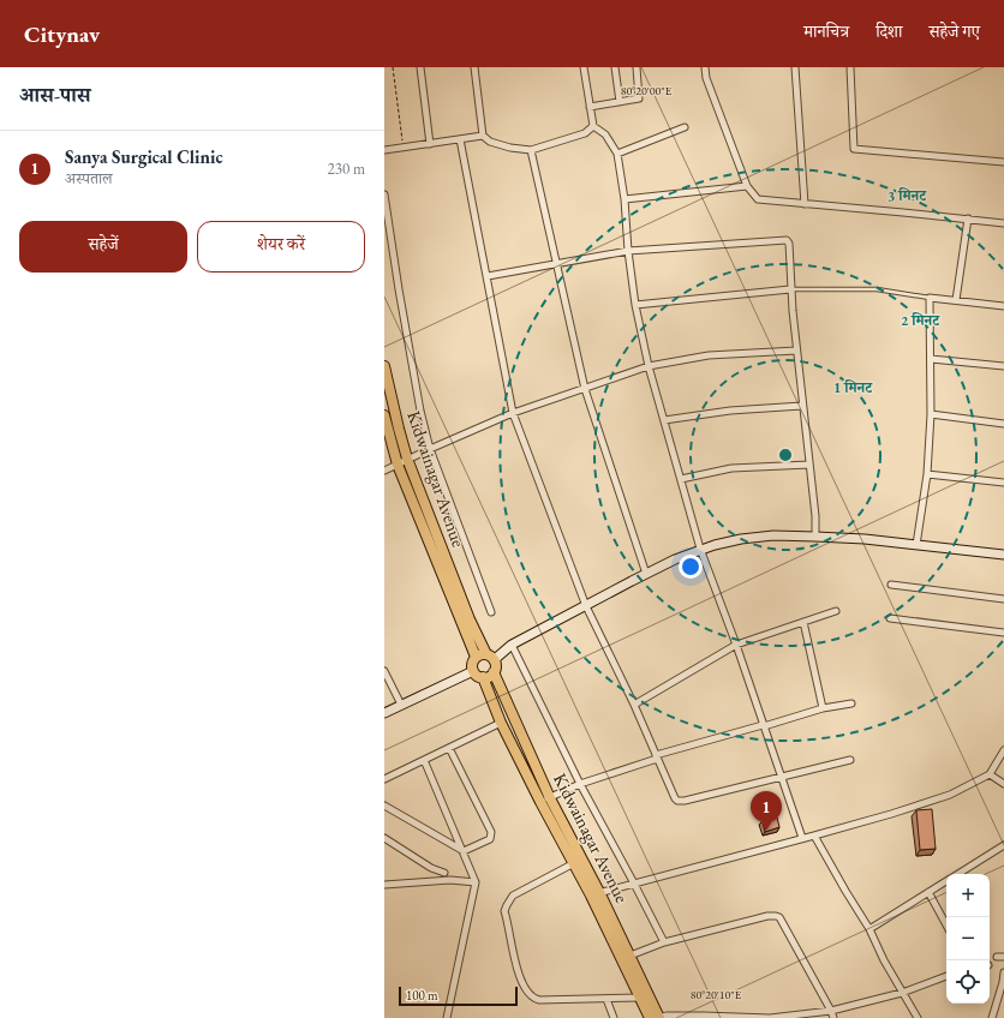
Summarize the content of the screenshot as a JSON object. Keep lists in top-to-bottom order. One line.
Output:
{"streets":{"main road":["Kidwainagar Avenue"]},"scale_bar":"100 m","page":{"header":"Citynav","nav":["मानचित्र","दिशा","सहेजे गए"],"heading":"आस-पास","list":[{"mark":"1","name":"Sanya Surgical Clinic","note":"अस्पताल","value":"230 m"}],"buttons":["सहेजें","शेयर करें"],"pins":"1","map_buttons":["+","−"],"scale":"100 m"},"coordinates":["80°20'00\"E","80°20'10\"E"],"rings":["3 मिनट","2 मिनट","1 मिनट"]}
